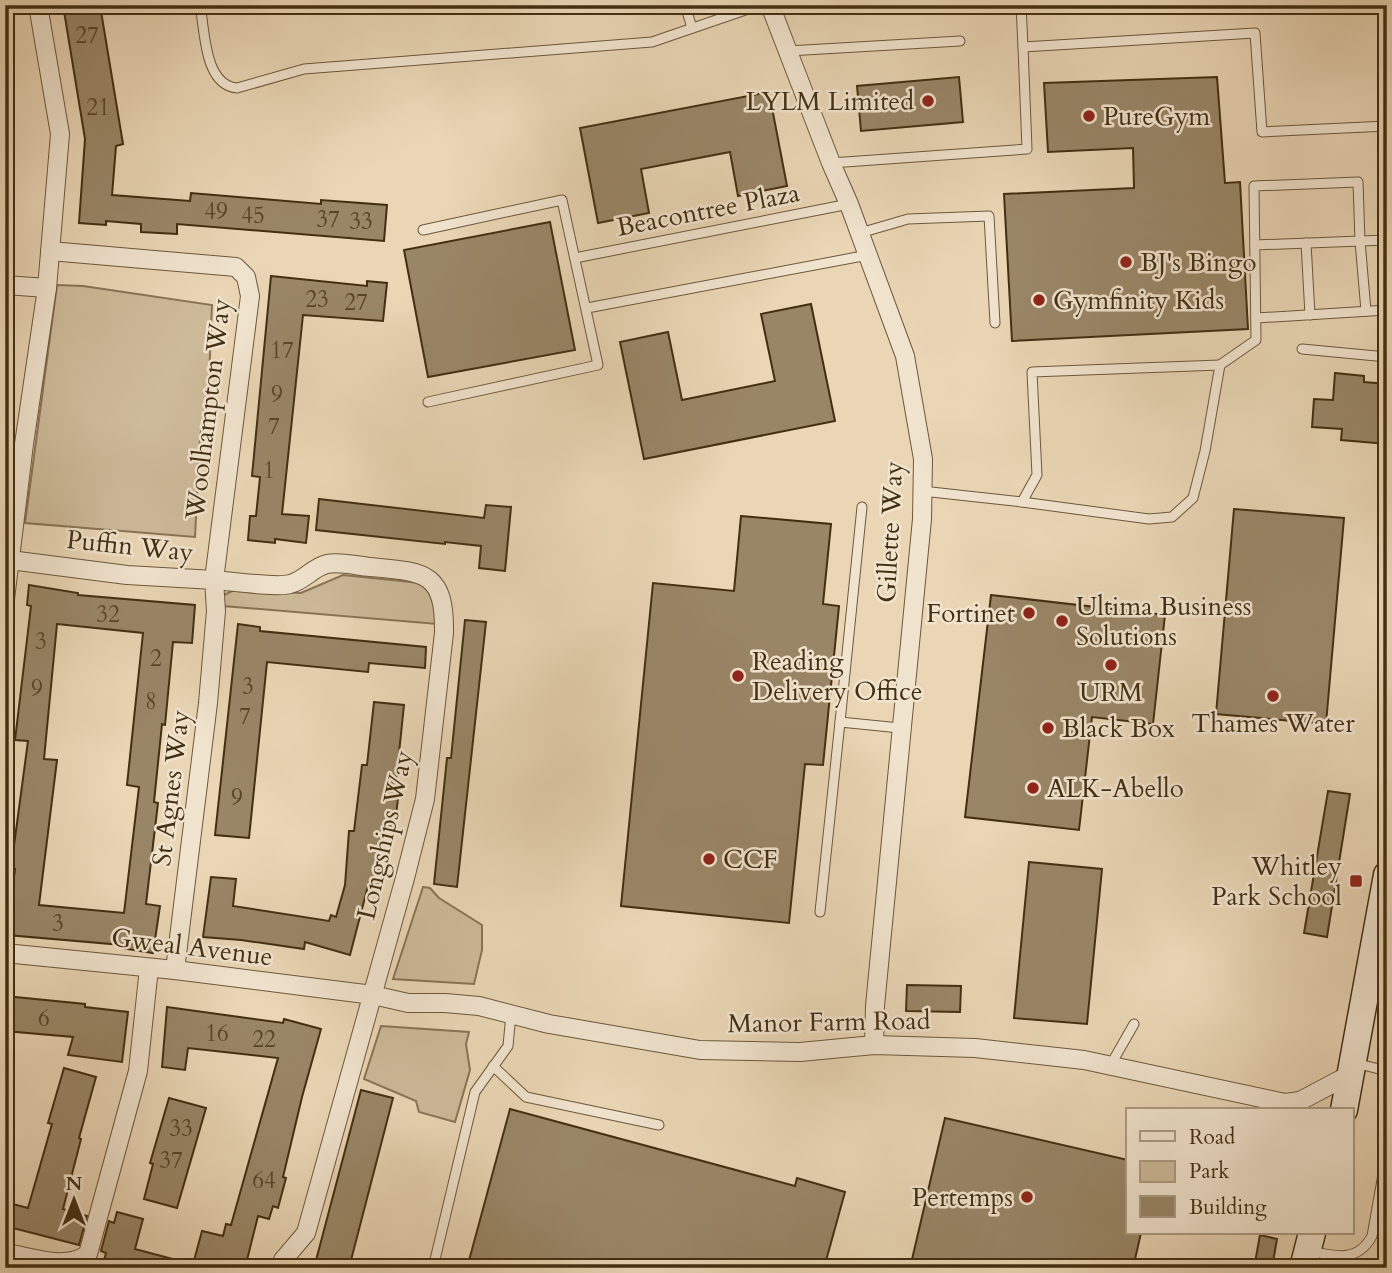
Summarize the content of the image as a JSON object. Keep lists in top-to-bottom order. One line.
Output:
{"streets":{"street":["Woolhampton Way","Gillette Way","Puffin Way","St Agnes Way","Longships Way","Gweal Avenue","Manor Farm Road"],"lane":["Beacontree Plaza"]},"crossings":[["Beacontree Plaza","Gillette Way"],["Woolhampton Way","Puffin Way"],["Woolhampton Way","Longships Way"],["Gillette Way","Manor Farm Road"],["Puffin Way","St Agnes Way"],["Puffin Way","Longships Way"],["St Agnes Way","Gweal Avenue"],["Longships Way","Gweal Avenue"],["Longships Way","Manor Farm Road"],["Gweal Avenue","Manor Farm Road"]],"places":{"other":["LYLM Limited","PureGym","BJ's Bingo","Gymfinity Kids","Fortinet","Ultima Business Solutions","URM","Reading Delivery Office","Thames Water","Black Box","ALK-Abello","CCF","Pertemps"],"transit":["Whitley Park School"]},"house_numbers":["27","21","49","45","37","33","23","27","17","9","7","1","32","3","2","3","9","8","7","9","3","6","16","22","33","37","64"],"legend":["Road","Park","Building"],"north":"top"}
